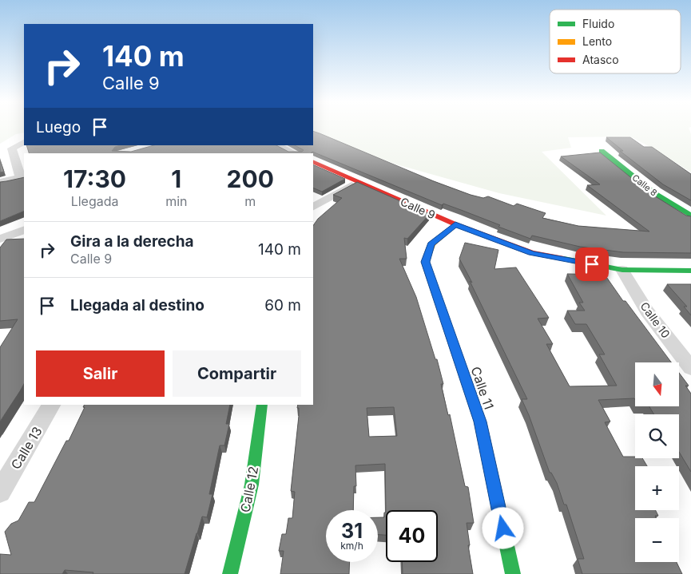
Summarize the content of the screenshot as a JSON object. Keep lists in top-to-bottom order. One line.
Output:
{"streets":{"street":["Calle 8","Calle 9","Calle 10","Calle 11","Calle 13","Calle 12"]},"crossings":[["Calle 9","Calle 10"],["Calle 9","Calle 11"]],"legend":["Fluido","Lento","Atasco"],"north":"bottom","page":{"turn":["140 m","Calle 9"],"then":"Luego","eta":["17:30","Llegada","1","min","200","m"],"list":[{"name":"Gira a la derecha","note":"Calle 9","value":"140 m"},{"name":"Llegada al destino","value":"60 m"}],"buttons":["Salir","Compartir"],"map_buttons":["+","−"],"speed":"31 km/h","limit":"40"}}
